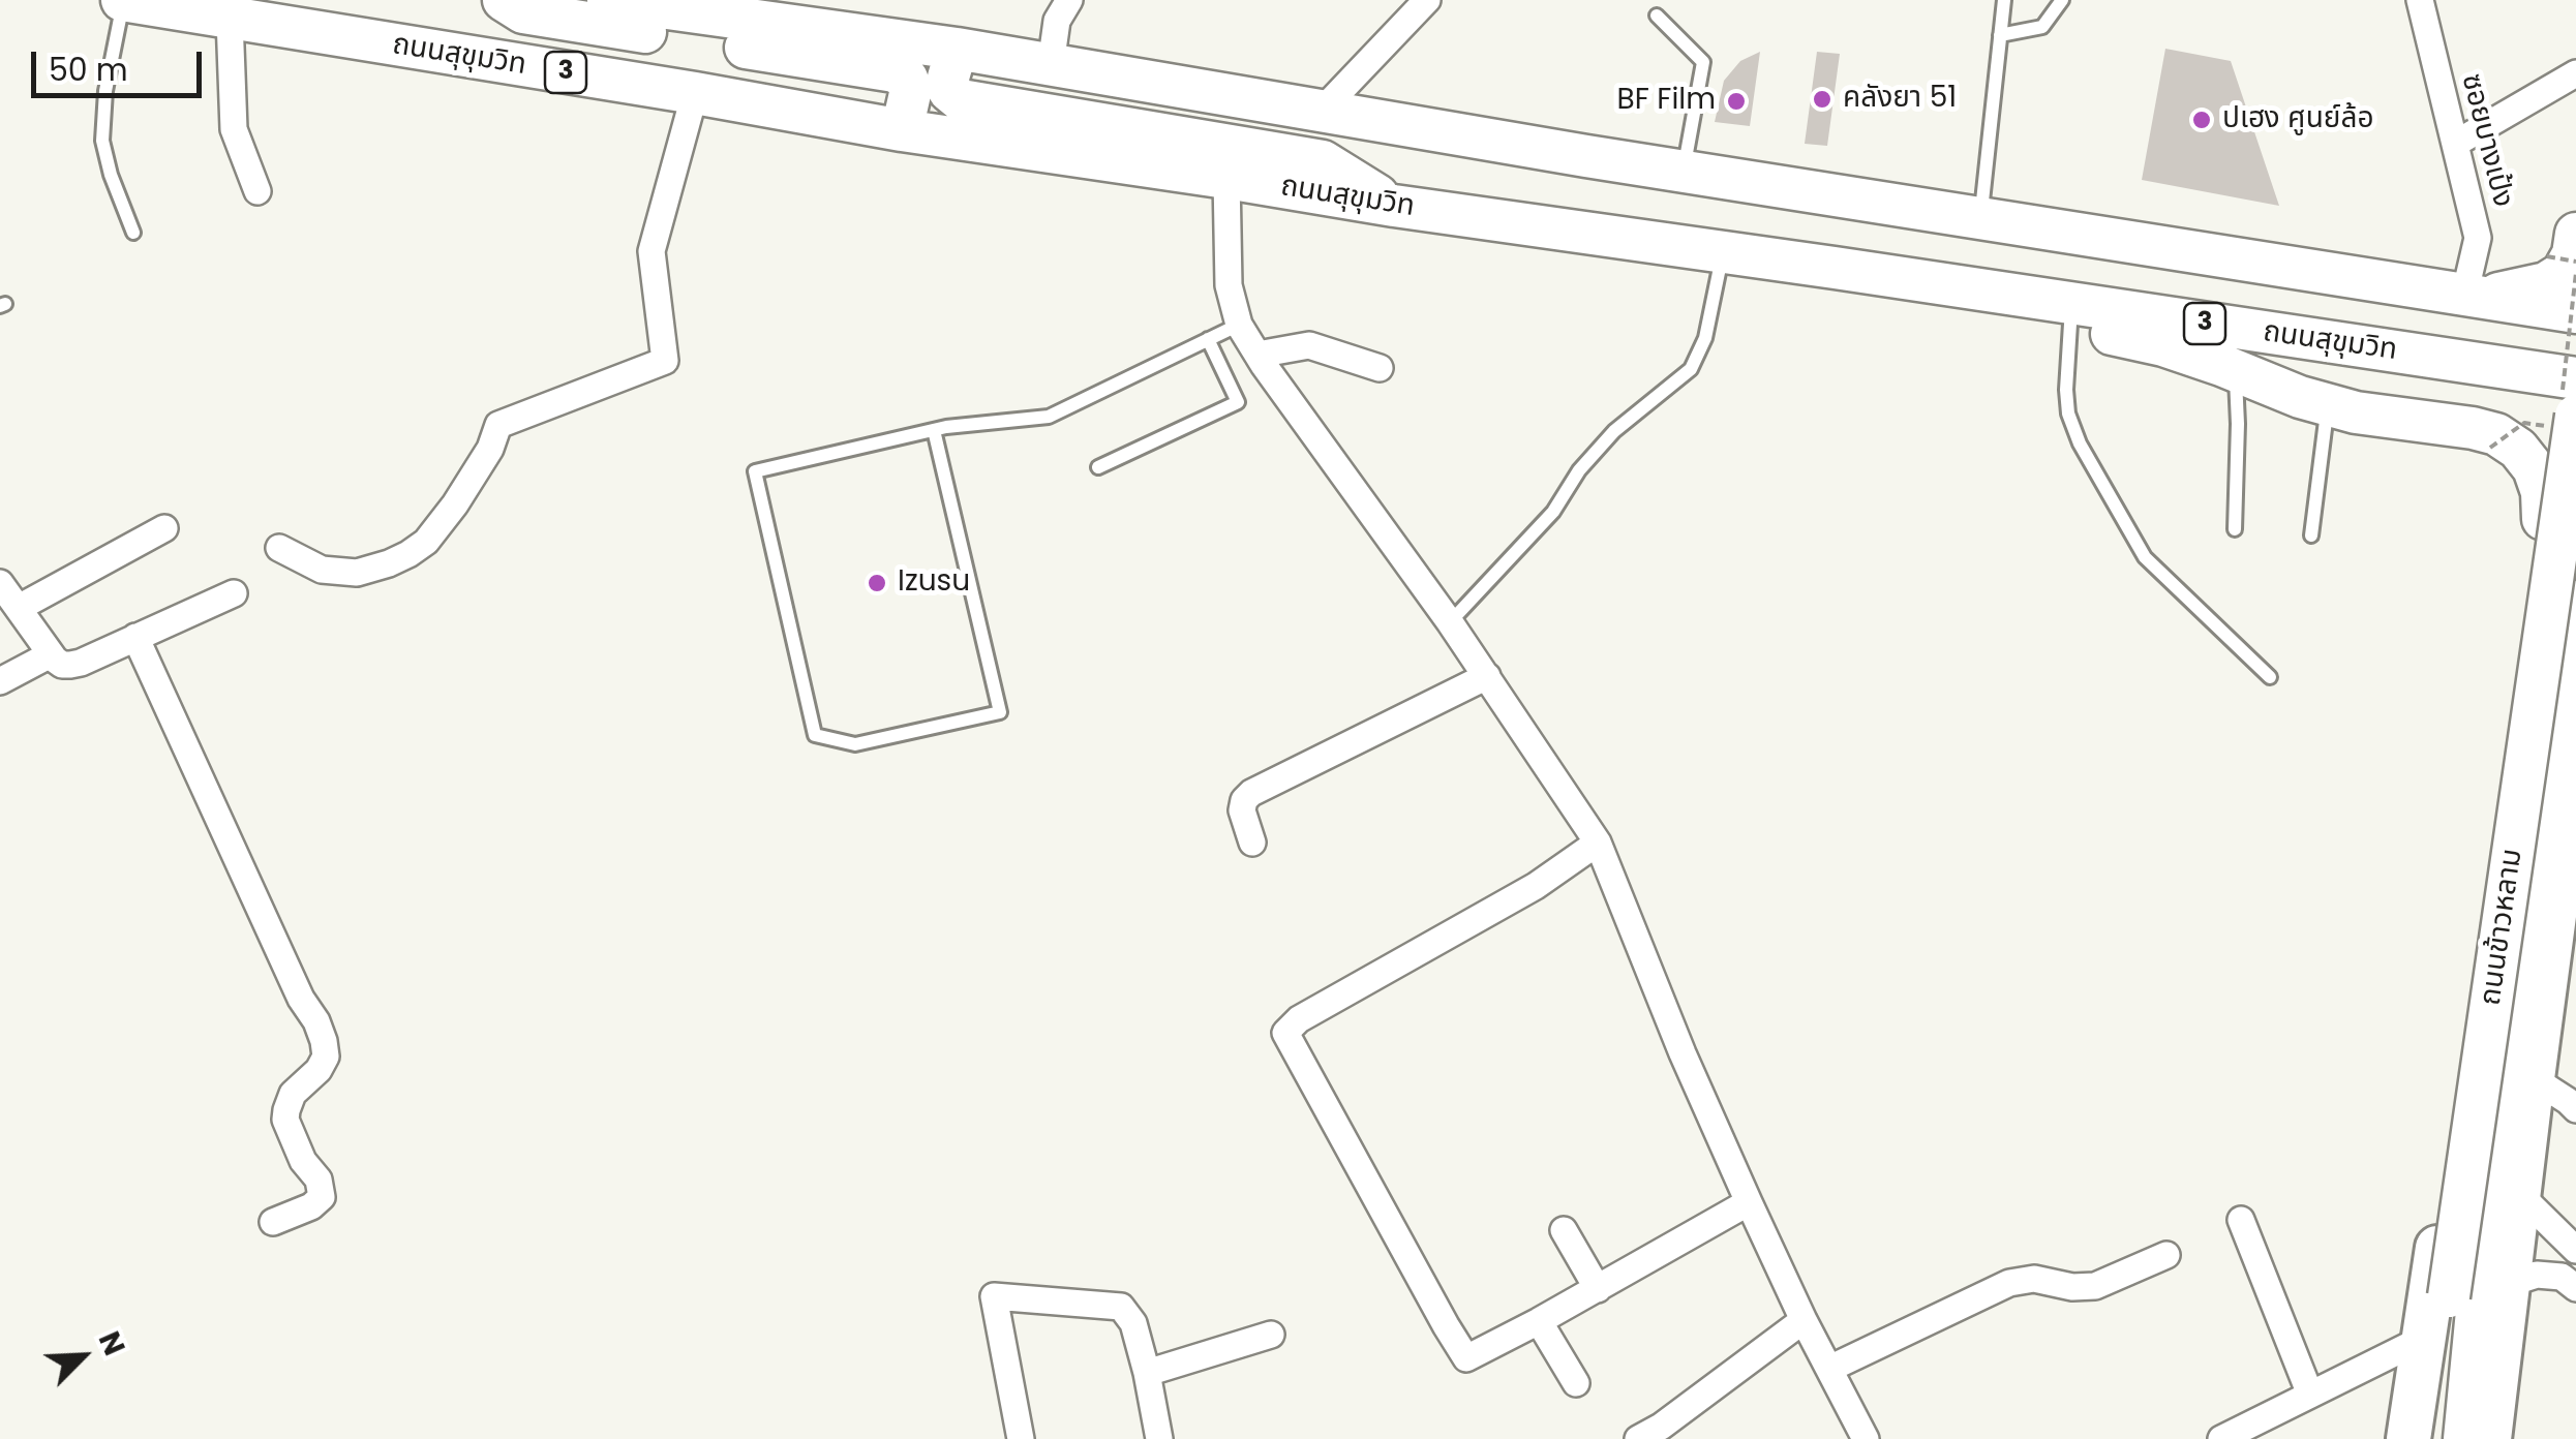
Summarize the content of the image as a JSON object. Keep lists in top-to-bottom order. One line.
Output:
{"streets":{"main road":["ถนนสุขุมวิท","3","ถนนข้าวหลาม"],"street":["ซอยบางเป้ง"]},"crossings":[["ถนนสุขุมวิท","ถนนข้าวหลาม"]],"places":["คลังยา 51","BF Film","ปเฮง ศูนย์ล้อ","Izusu"],"scale_bar":"50 m","north":"top right"}
